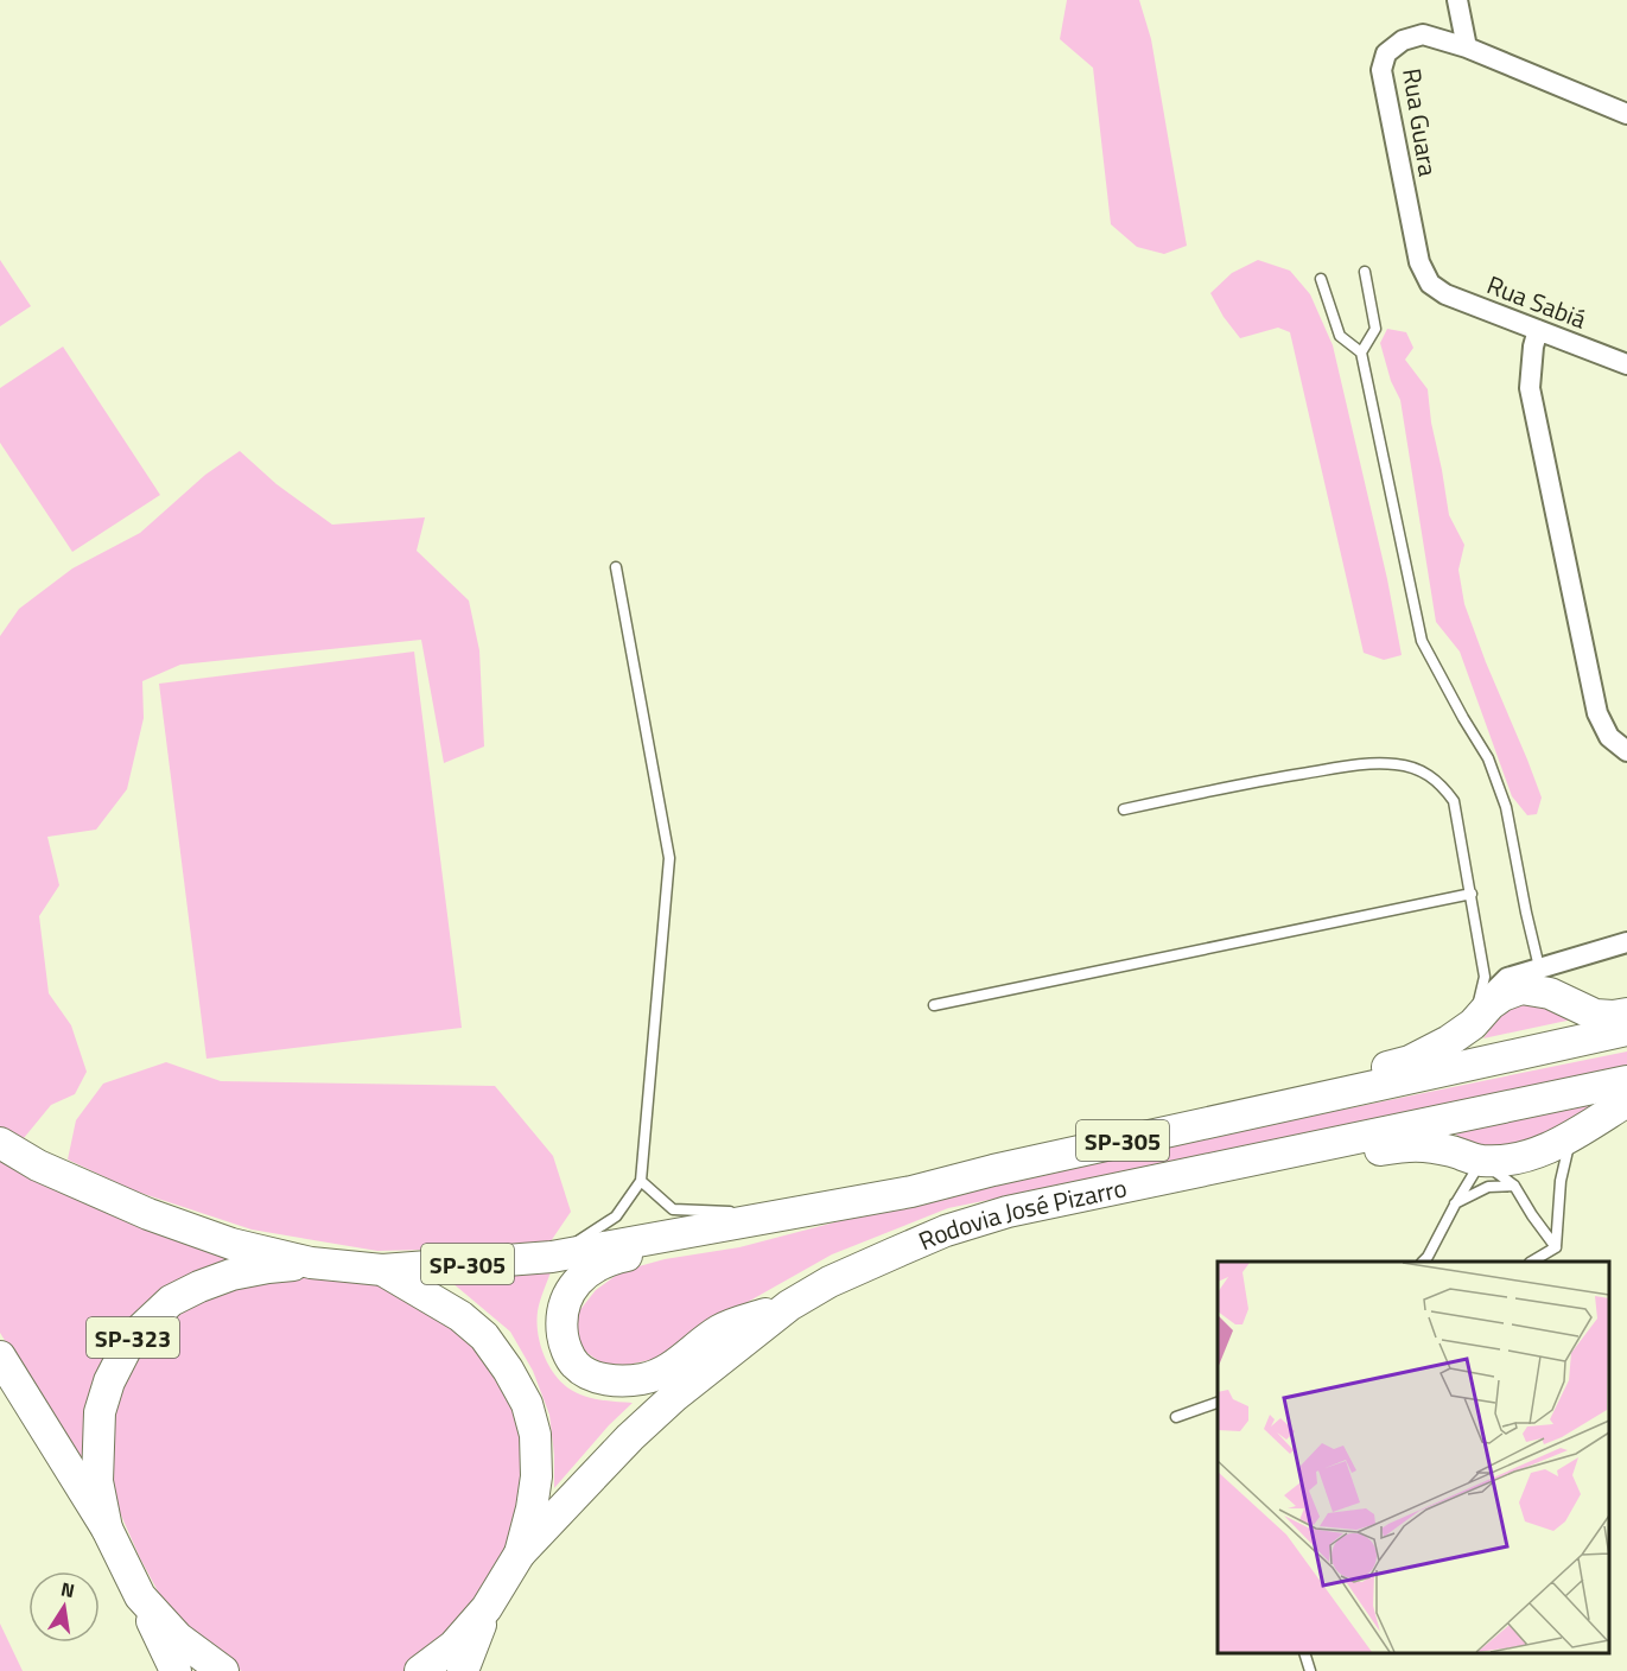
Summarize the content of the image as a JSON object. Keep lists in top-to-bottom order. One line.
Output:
{"streets":{"main road":["SP-305","Rodovia José Pizarro","SP-323"],"street":["Rua Guara","Rua Sabiá"]},"crossings":[["Rua Guara","Rua Sabiá"],["Rodovia José Pizarro","SP-323"]],"north":"top"}
